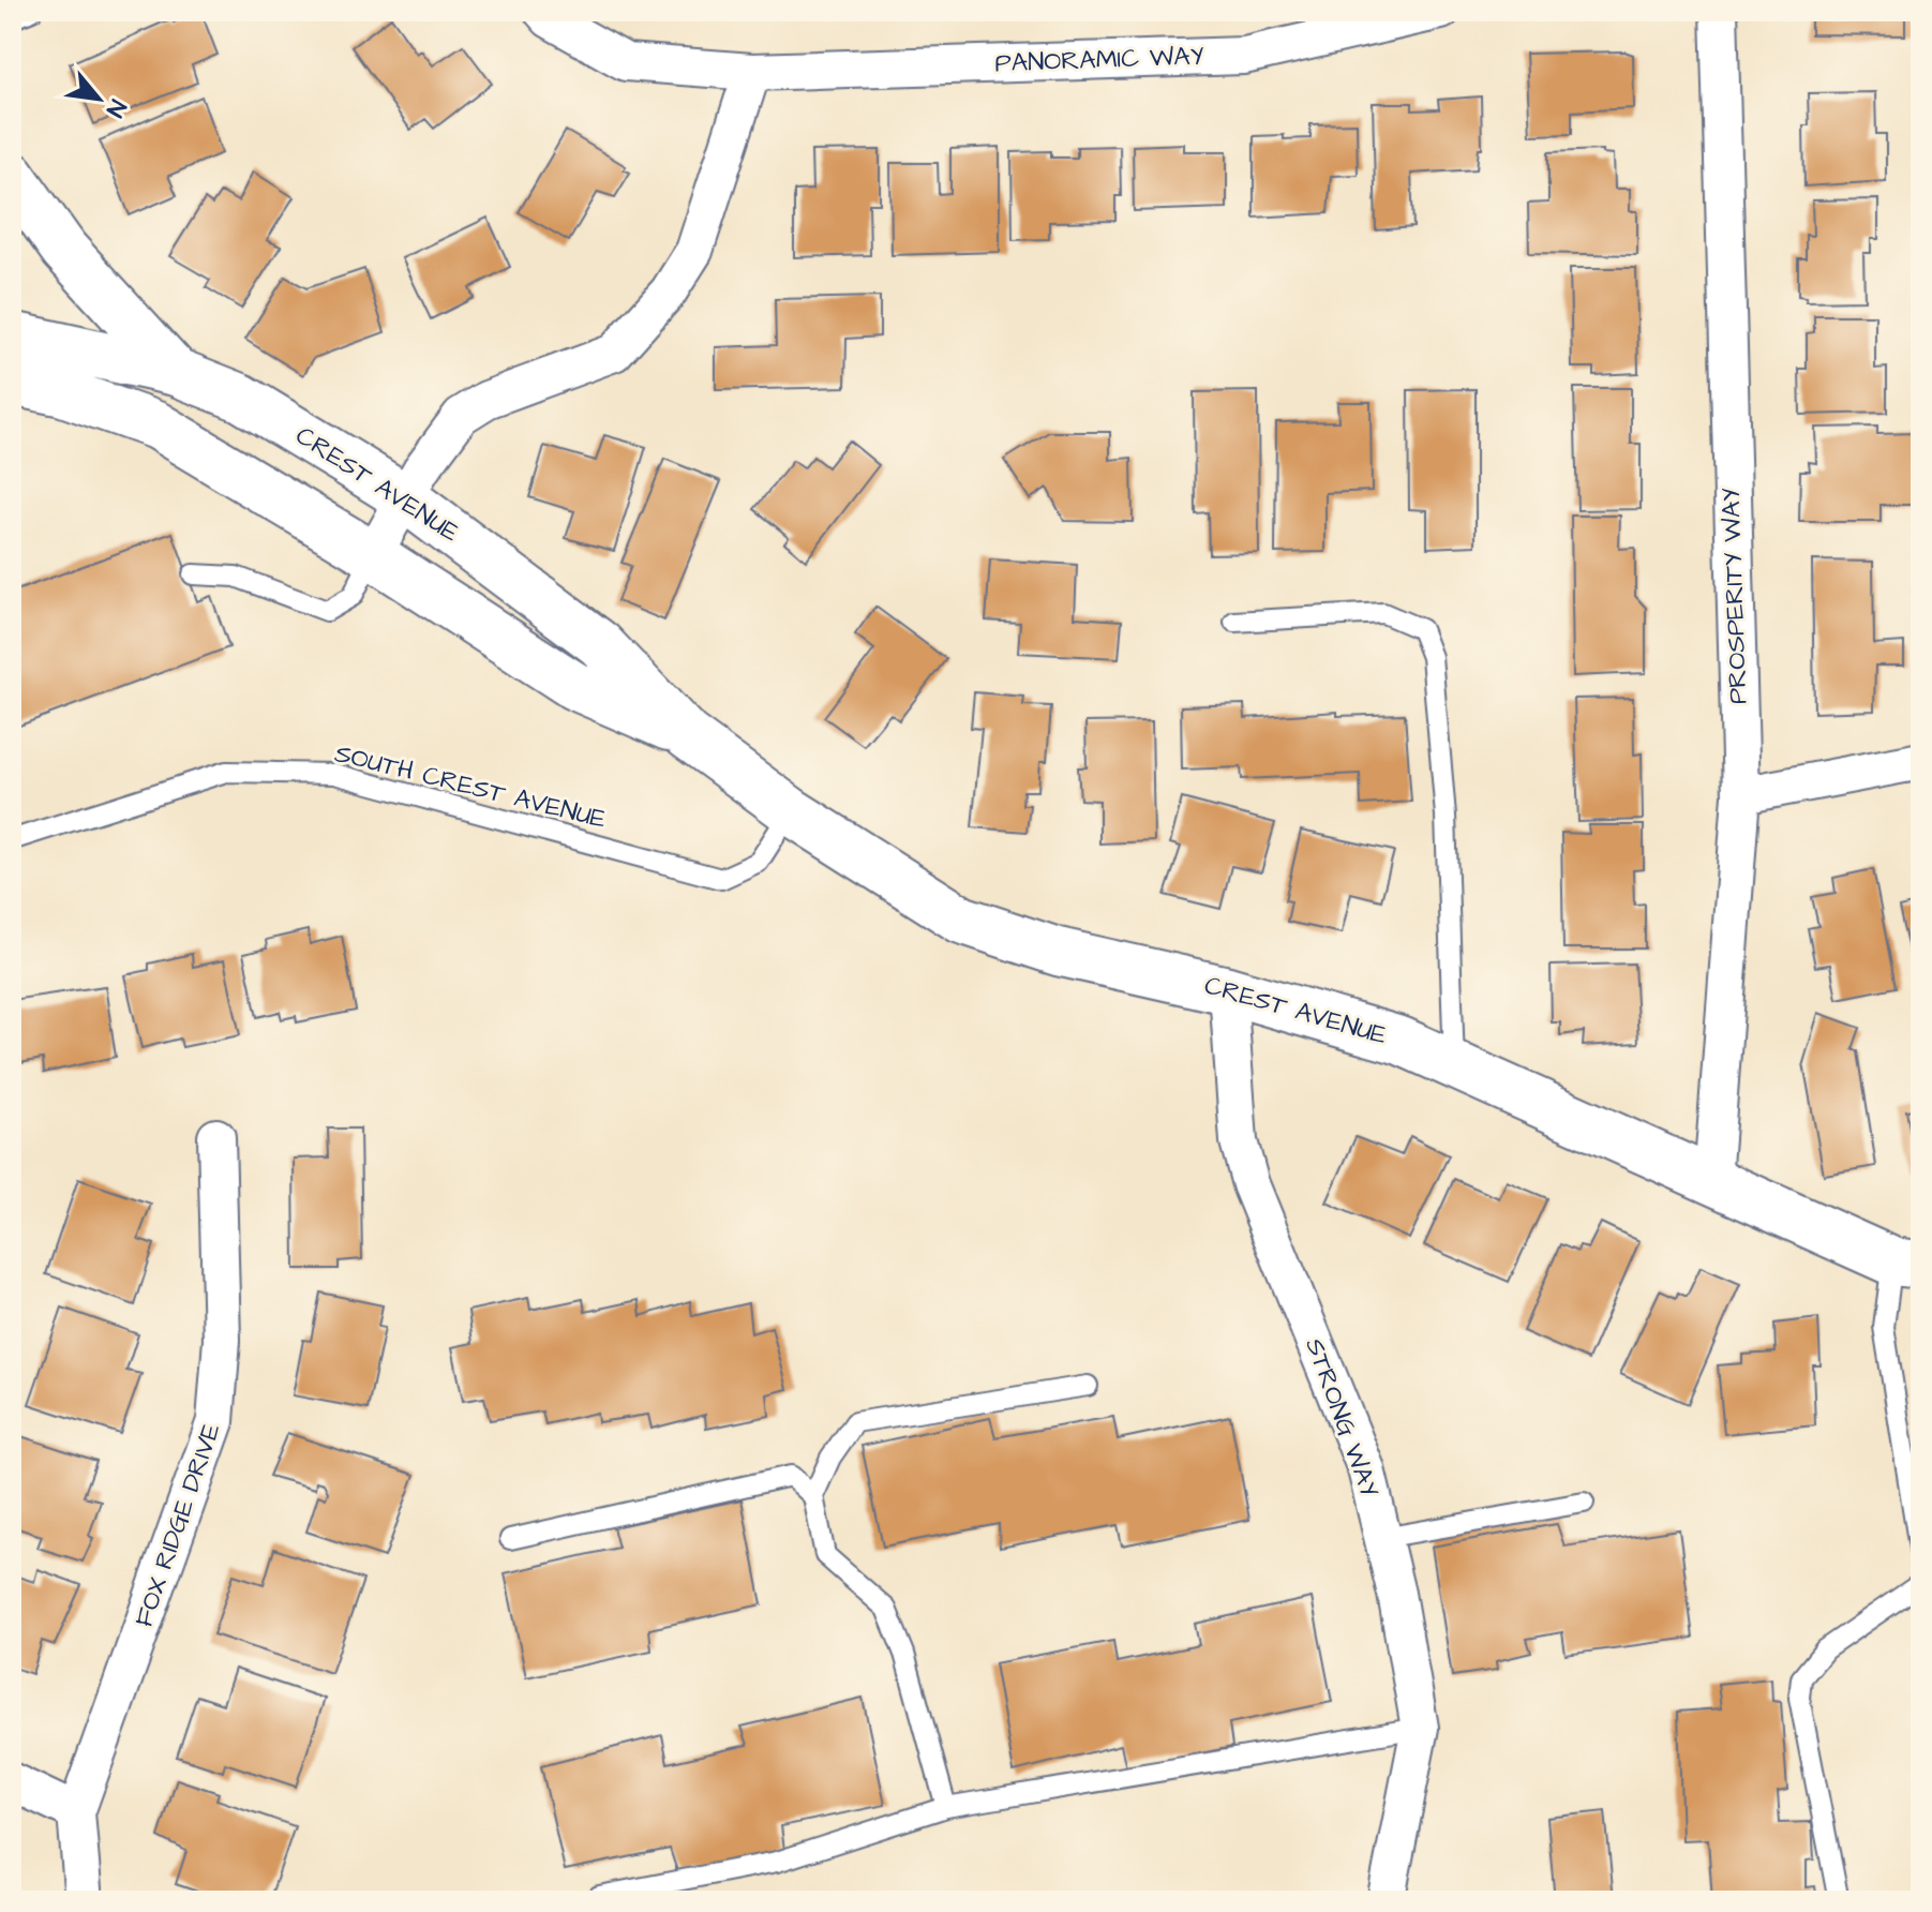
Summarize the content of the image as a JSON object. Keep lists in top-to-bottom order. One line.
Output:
{"streets":{"street":["PANORAMIC WAY","CREST AVENUE","PROSPERITY WAY","STRONG WAY","FOX RIDGE DRIVE"],"lane":["SOUTH CREST AVENUE"]},"crossings":[["CREST AVENUE","PROSPERITY WAY"],["CREST AVENUE","SOUTH CREST AVENUE"],["CREST AVENUE","STRONG WAY"]],"north":"bottom right"}
